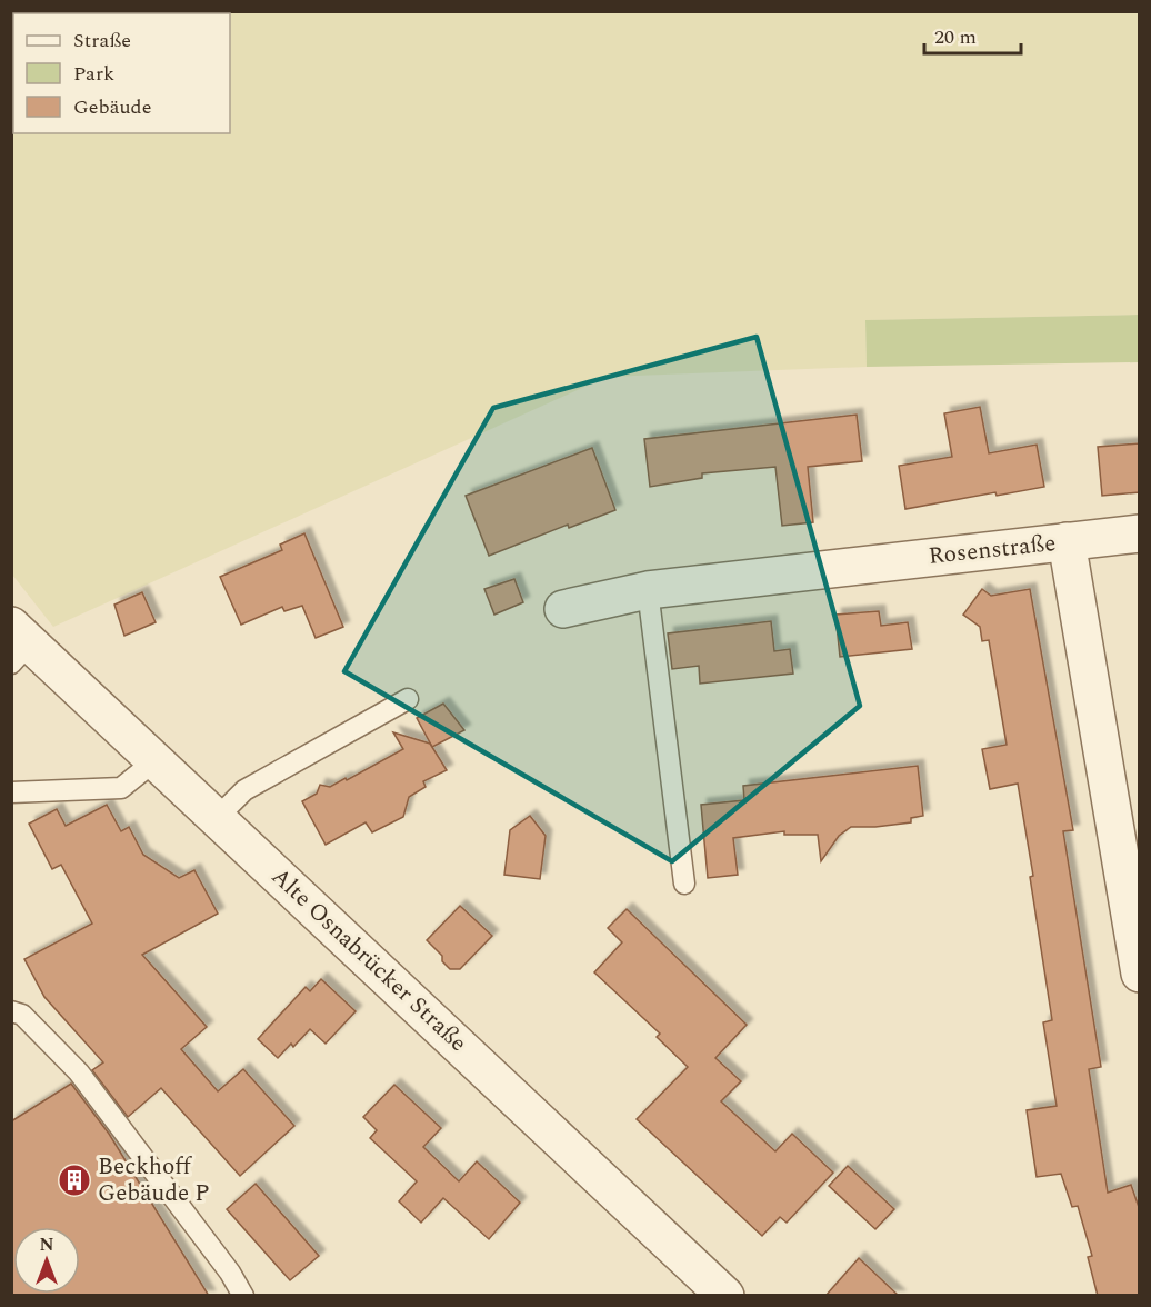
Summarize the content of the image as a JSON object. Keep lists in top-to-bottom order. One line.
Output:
{"streets":{"street":["Rosenstraße","Alte Osnabrücker Straße"]},"places":{"building":["Beckhoff Gebäude P"]},"legend":["Straße","Park","Gebäude"],"scale_bar":"20 m","north":"top"}
